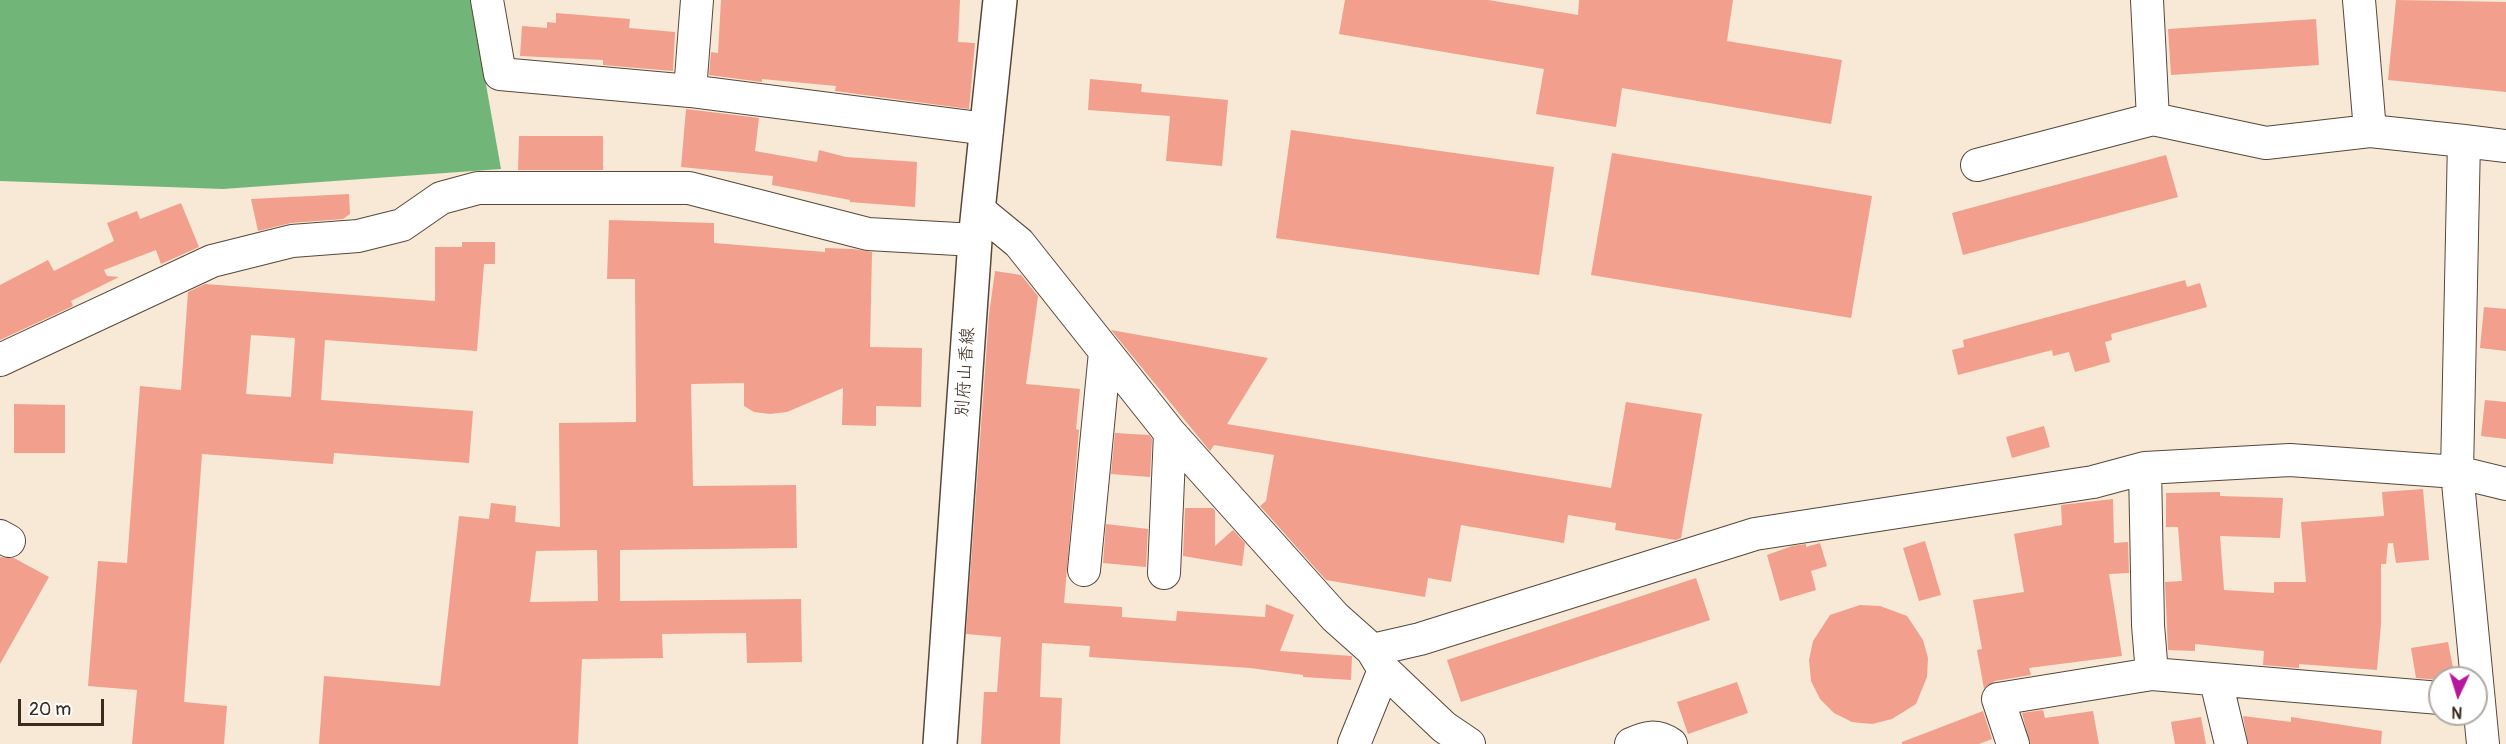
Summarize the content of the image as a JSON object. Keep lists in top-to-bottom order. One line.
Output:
{"streets":{"main road":["別府山香線"]},"scale_bar":"20 m","north":"bottom"}
